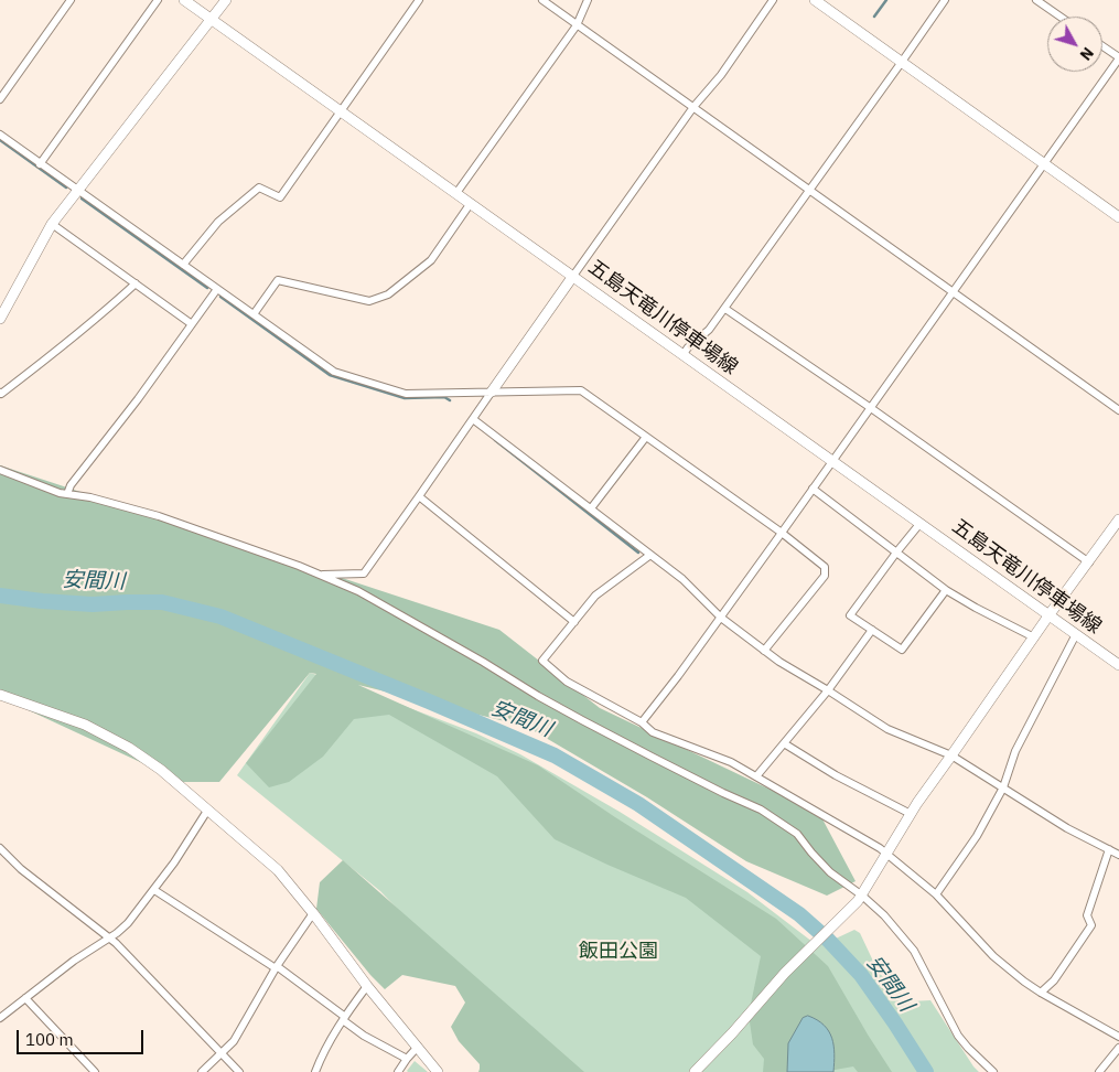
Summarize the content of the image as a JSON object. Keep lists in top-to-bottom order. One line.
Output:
{"streets":{"street":["五島天竜川停車場線"]},"water":["安間川"],"parks":["飯田公園"],"scale_bar":"100 m","north":"bottom right"}
